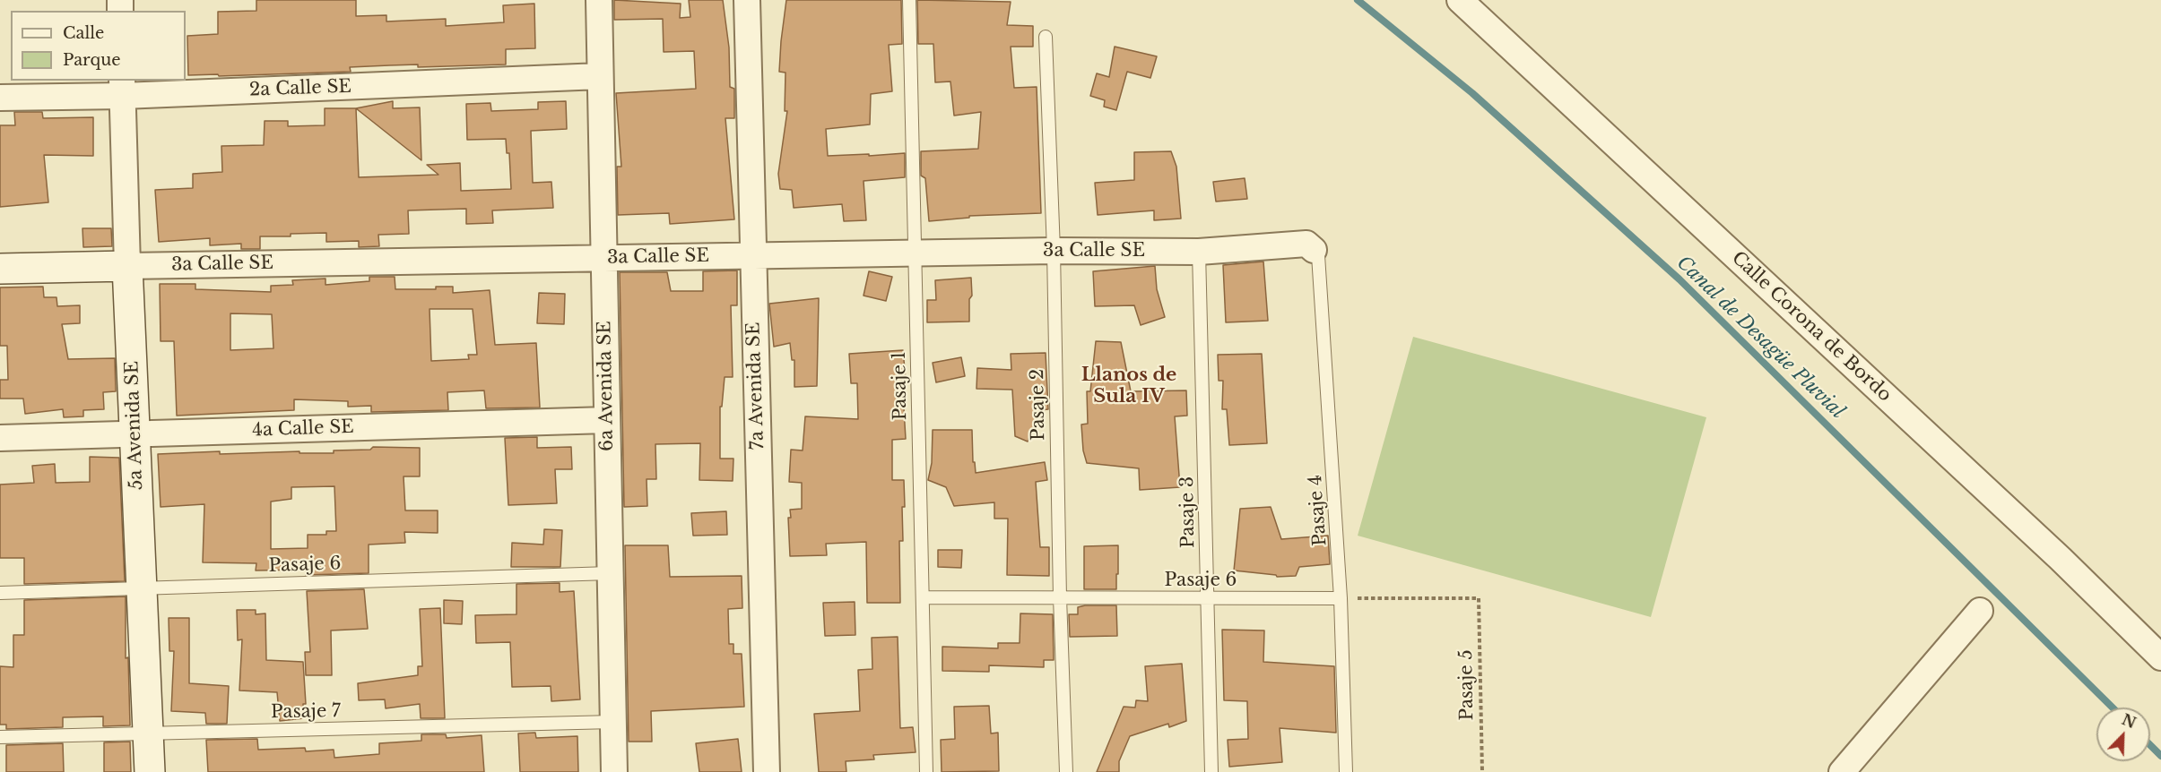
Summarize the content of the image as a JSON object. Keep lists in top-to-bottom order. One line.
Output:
{"streets":{"street":["2a Calle SE","3a Calle SE","Calle Corona de Bordo","6a Avenida SE","7a Avenida SE","5a Avenida SE","4a Calle SE"],"lane":["Pasaje 1","Pasaje 2","Pasaje 4","Pasaje 3","Pasaje 6","Pasaje 7"],"path":["Pasaje 5"]},"crossings":[["2a Calle SE","6a Avenida SE"],["2a Calle SE","5a Avenida SE"],["3a Calle SE","6a Avenida SE"],["3a Calle SE","7a Avenida SE"],["3a Calle SE","Pasaje 1"],["3a Calle SE","Pasaje 2"],["3a Calle SE","5a Avenida SE"],["3a Calle SE","Pasaje 4"],["3a Calle SE","Pasaje 3"],["6a Avenida SE","4a Calle SE"],["6a Avenida SE","Pasaje 6"],["6a Avenida SE","Pasaje 7"],["Pasaje 1","Pasaje 6"],["Pasaje 2","Pasaje 6"],["5a Avenida SE","4a Calle SE"],["5a Avenida SE","Pasaje 6"],["5a Avenida SE","Pasaje 7"],["Pasaje 4","Pasaje 6"],["Pasaje 4","Pasaje 5"],["Pasaje 3","Pasaje 6"],["Pasaje 6","Pasaje 5"]],"districts":["Llanos de Sula IV"],"water":["Canal de Desagüe Pluvial"],"legend":["Calle","Parque"],"north":"top right"}
